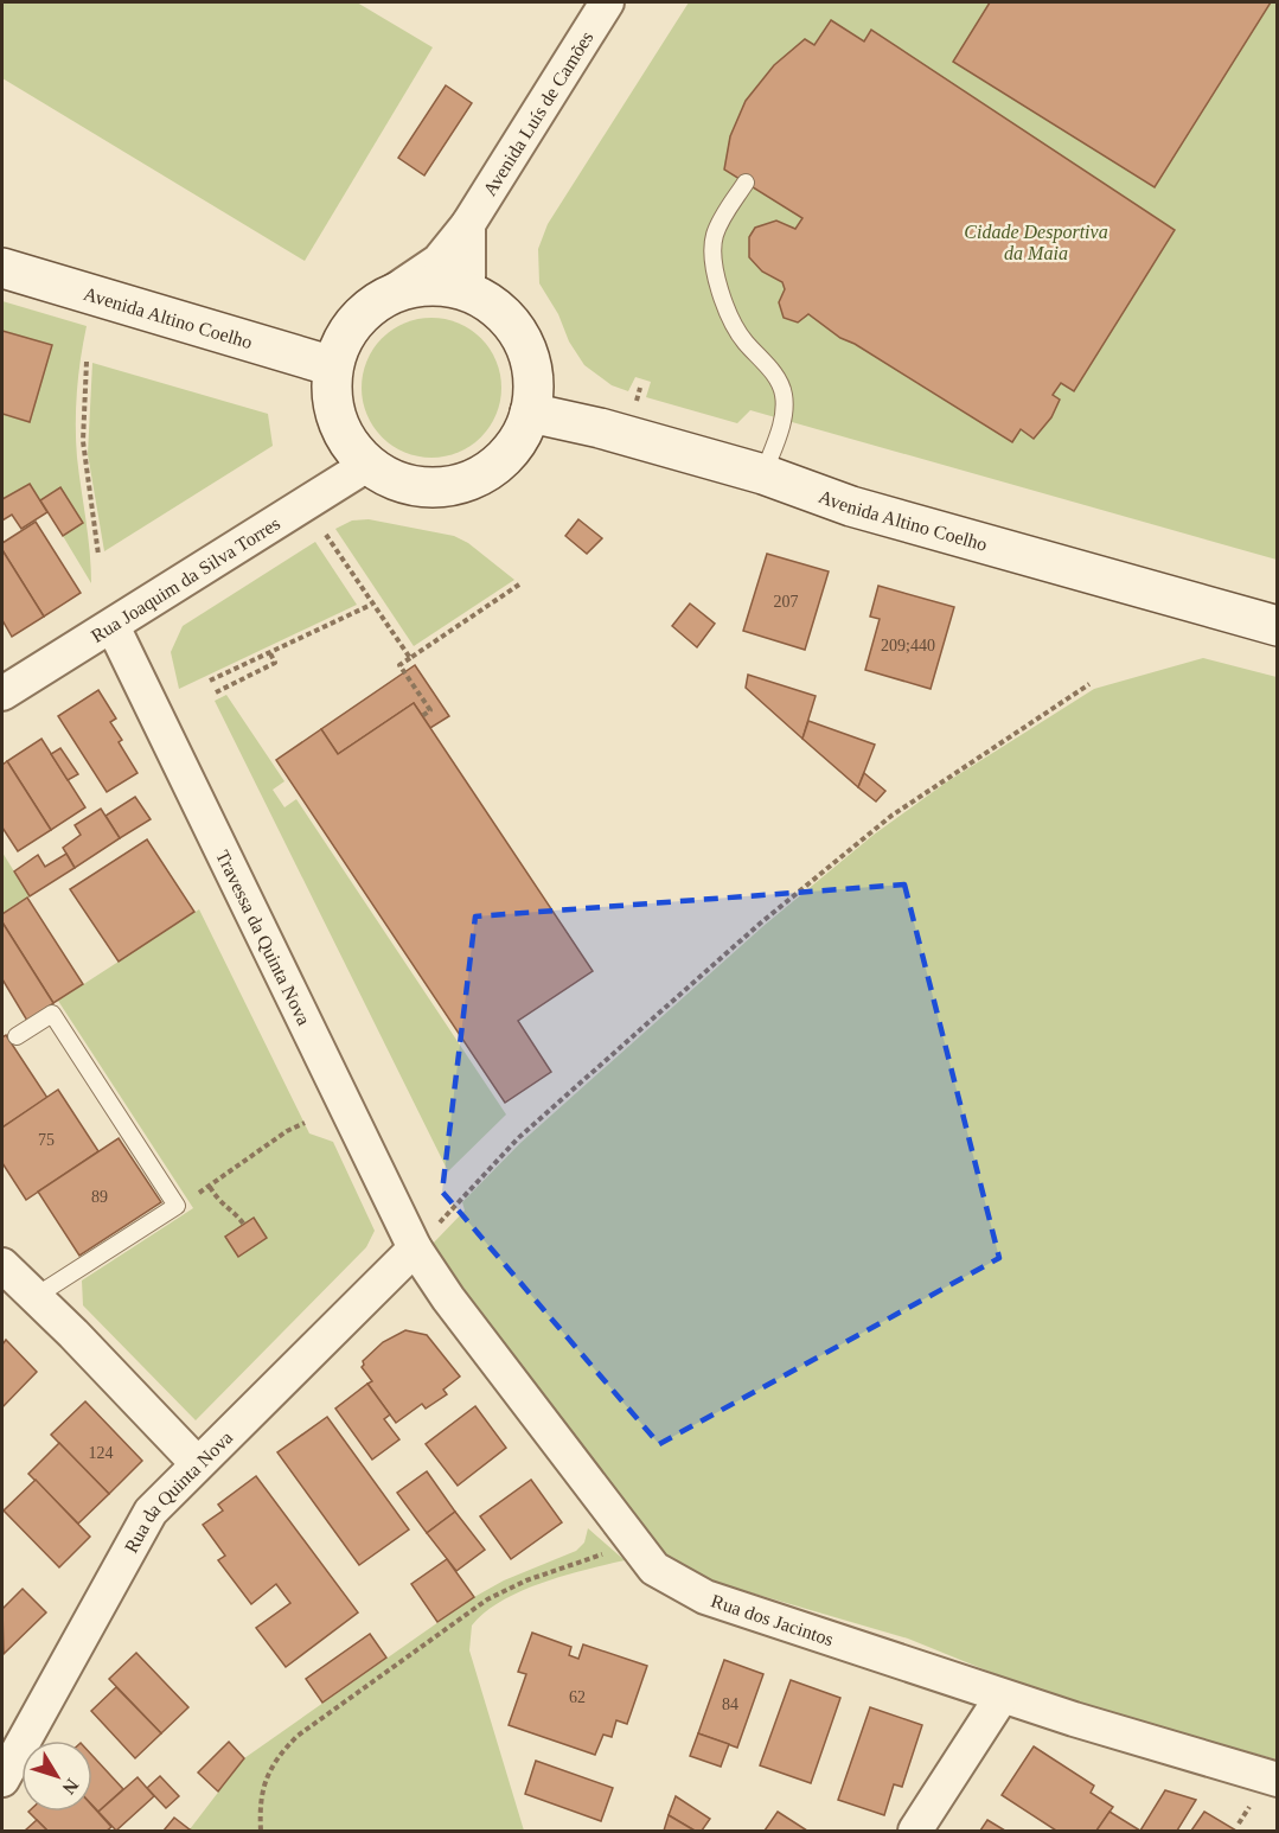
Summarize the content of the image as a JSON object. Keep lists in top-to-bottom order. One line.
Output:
{"streets":{"main road":["Avenida Altino Coelho"],"street":["Avenida Luís de Camões","Rua Joaquim da Silva Torres","Travessa da Quinta Nova","Rua da Quinta Nova","Rua dos Jacintos"]},"crossings":[["Avenida Luís de Camões","Avenida Altino Coelho"],["Avenida Luís de Camões","Rua Joaquim da Silva Torres"],["Avenida Altino Coelho","Rua Joaquim da Silva Torres"],["Rua Joaquim da Silva Torres","Travessa da Quinta Nova"],["Travessa da Quinta Nova","Rua da Quinta Nova"],["Travessa da Quinta Nova","Rua dos Jacintos"],["Rua da Quinta Nova","Rua dos Jacintos"]],"parks":["Cidade Desportiva da Maia"],"house_numbers":["207","209;440","75","89","124","62","84"],"north":"bottom right"}
